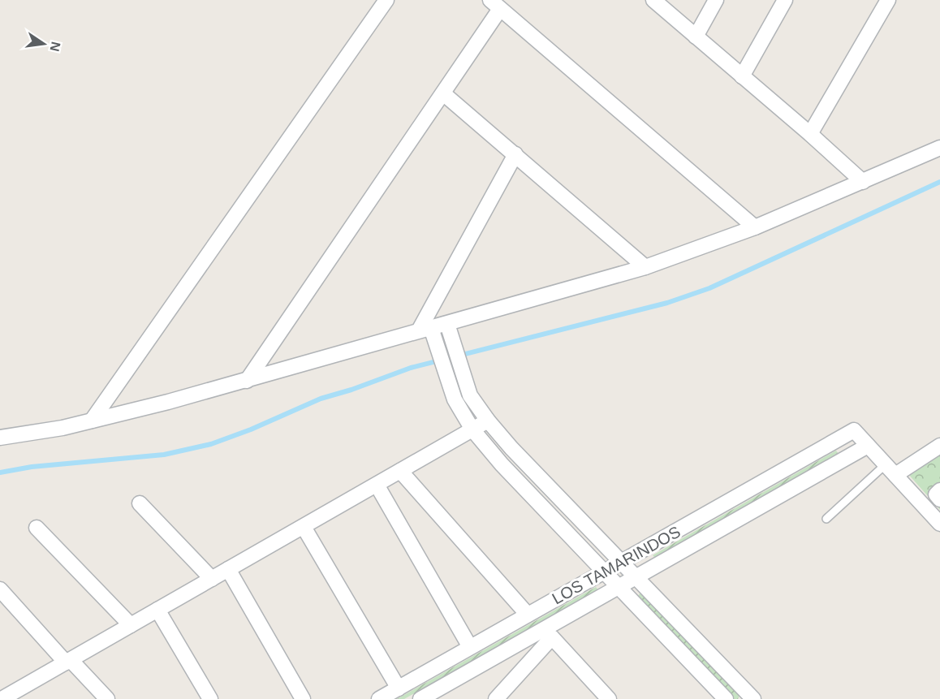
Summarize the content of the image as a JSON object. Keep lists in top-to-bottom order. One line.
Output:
{"streets":{"street":["LOS TAMARINDOS"]},"north":"right"}
